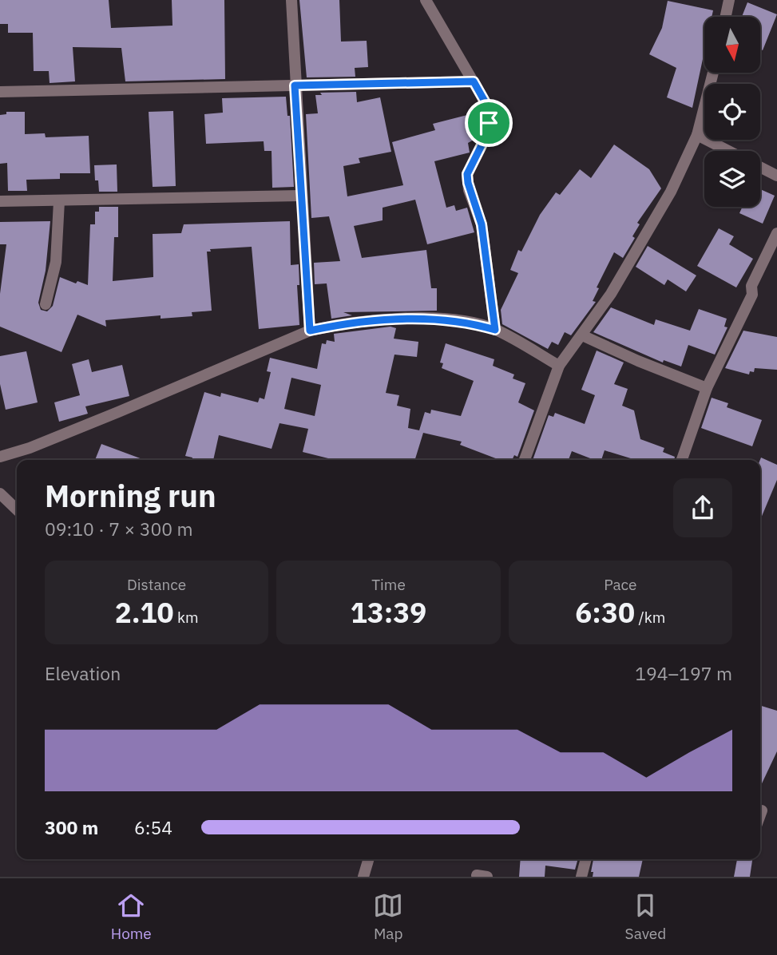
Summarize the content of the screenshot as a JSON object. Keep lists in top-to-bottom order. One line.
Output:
{"north":"bottom","page":{"heading":["Morning run","09:10 · 7 × 300 m"],"stats":[["Distance","2.10 km"],["Time","13:39"],["Pace","6:30 /km"]],"chart":["Elevation","194–197 m"],"list":[{"name":"300 m","note":"6:54"}],"tabs":["Home","Map","Saved"]}}
